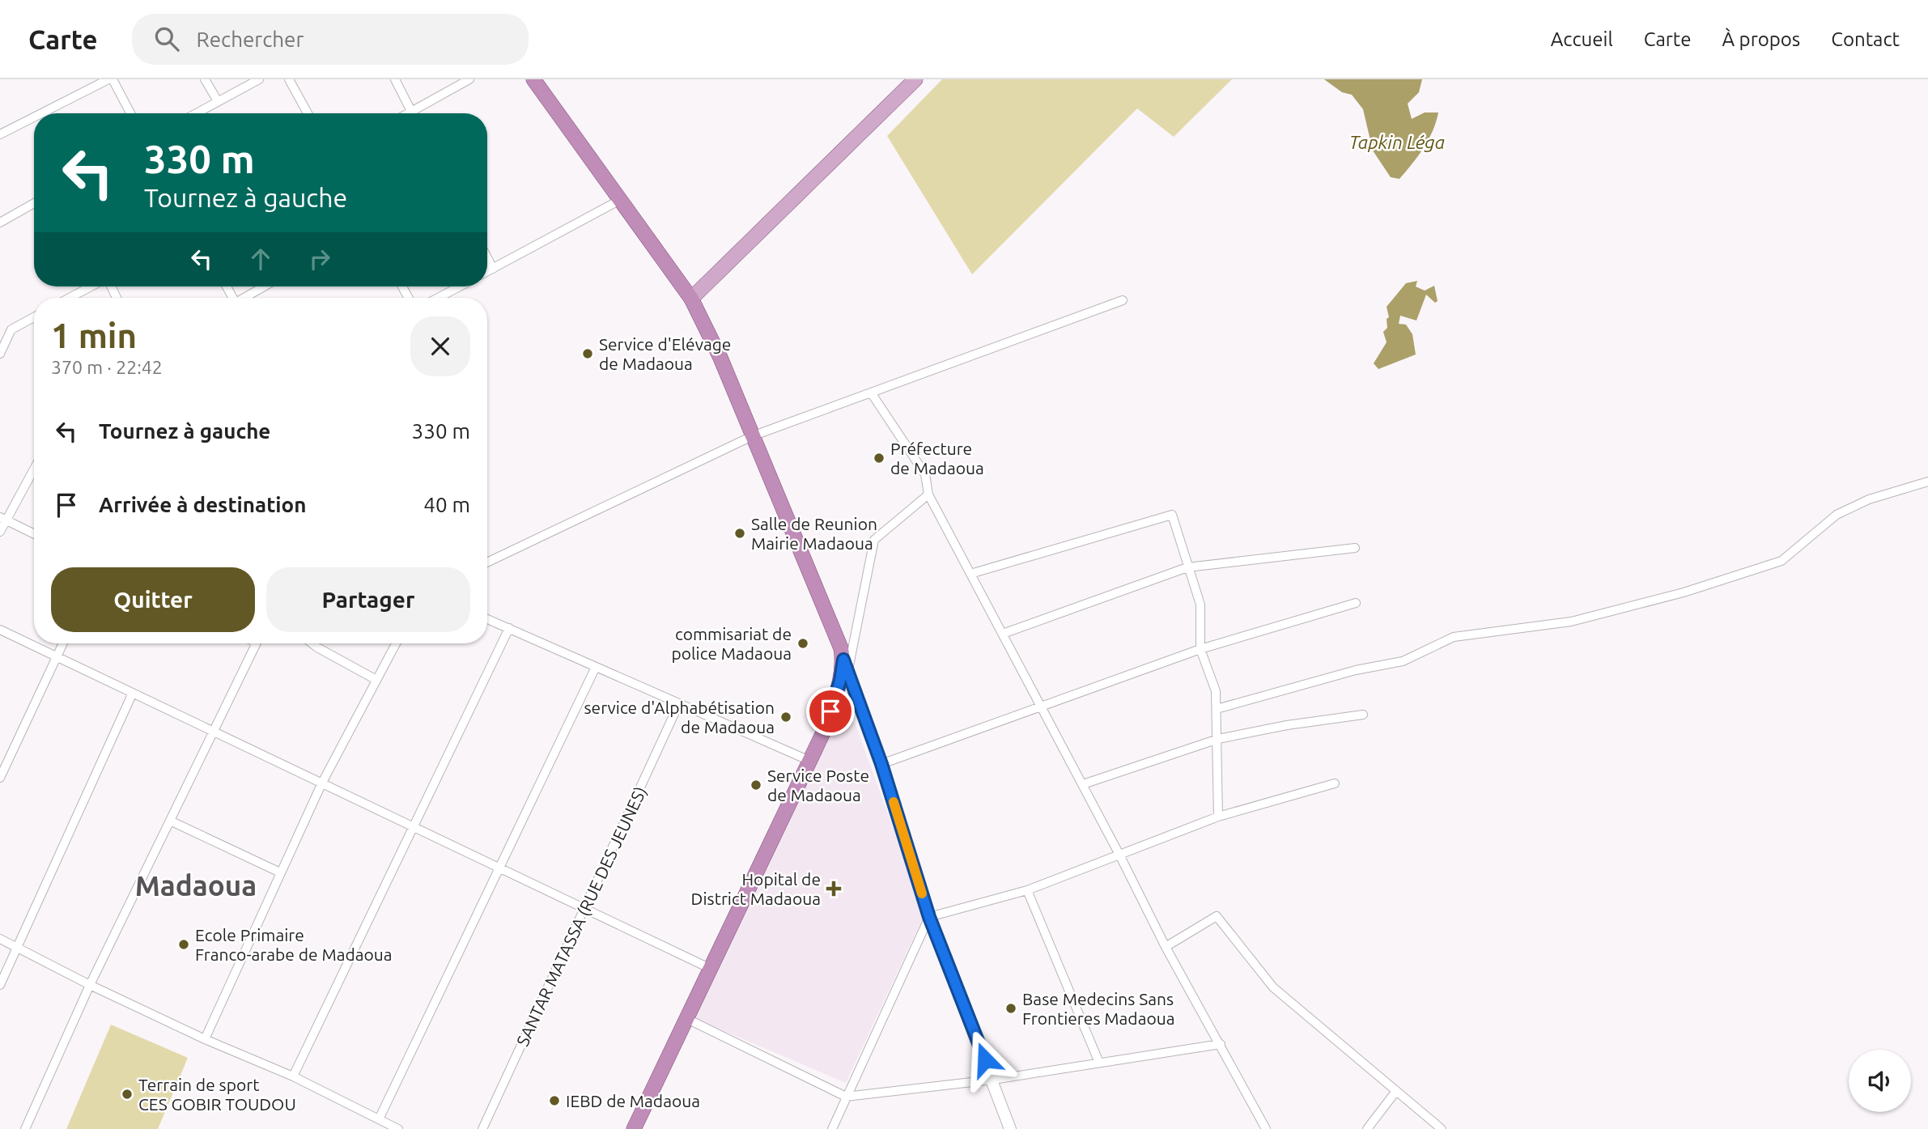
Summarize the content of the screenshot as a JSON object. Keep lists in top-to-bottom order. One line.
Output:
{"streets":{"street":["SANTAR MATASSA (RUE DES JEUNES)"]},"districts":["Madaoua"],"water":["Tapkin Léga"],"places":{"other":["Service d'Elévage de Madaoua","Préfecture de Madaoua","Salle de Reunion Mairie Madaoua","commisariat de police Madaoua","service d'Alphabétisation de Madaoua","Service Poste de Madaoua","Ecole Primaire Franco-arabe de Madaoua","Base Medecins Sans Frontieres Madaoua","Terrain de sport CES GOBIR TOUDOU","IEBD de Madaoua"],"health":["Hopital de District Madaoua"]},"page":{"header":"Carte","search":"Rechercher","nav":["Accueil","Carte","À propos","Contact"],"turn":["330 m","Tournez à gauche"],"heading":["1 min","370 m · 22:42"],"list":[{"name":"Tournez à gauche","value":"330 m"},{"name":"Arrivée à destination","value":"40 m"}],"buttons":["Quitter","Partager"]}}
